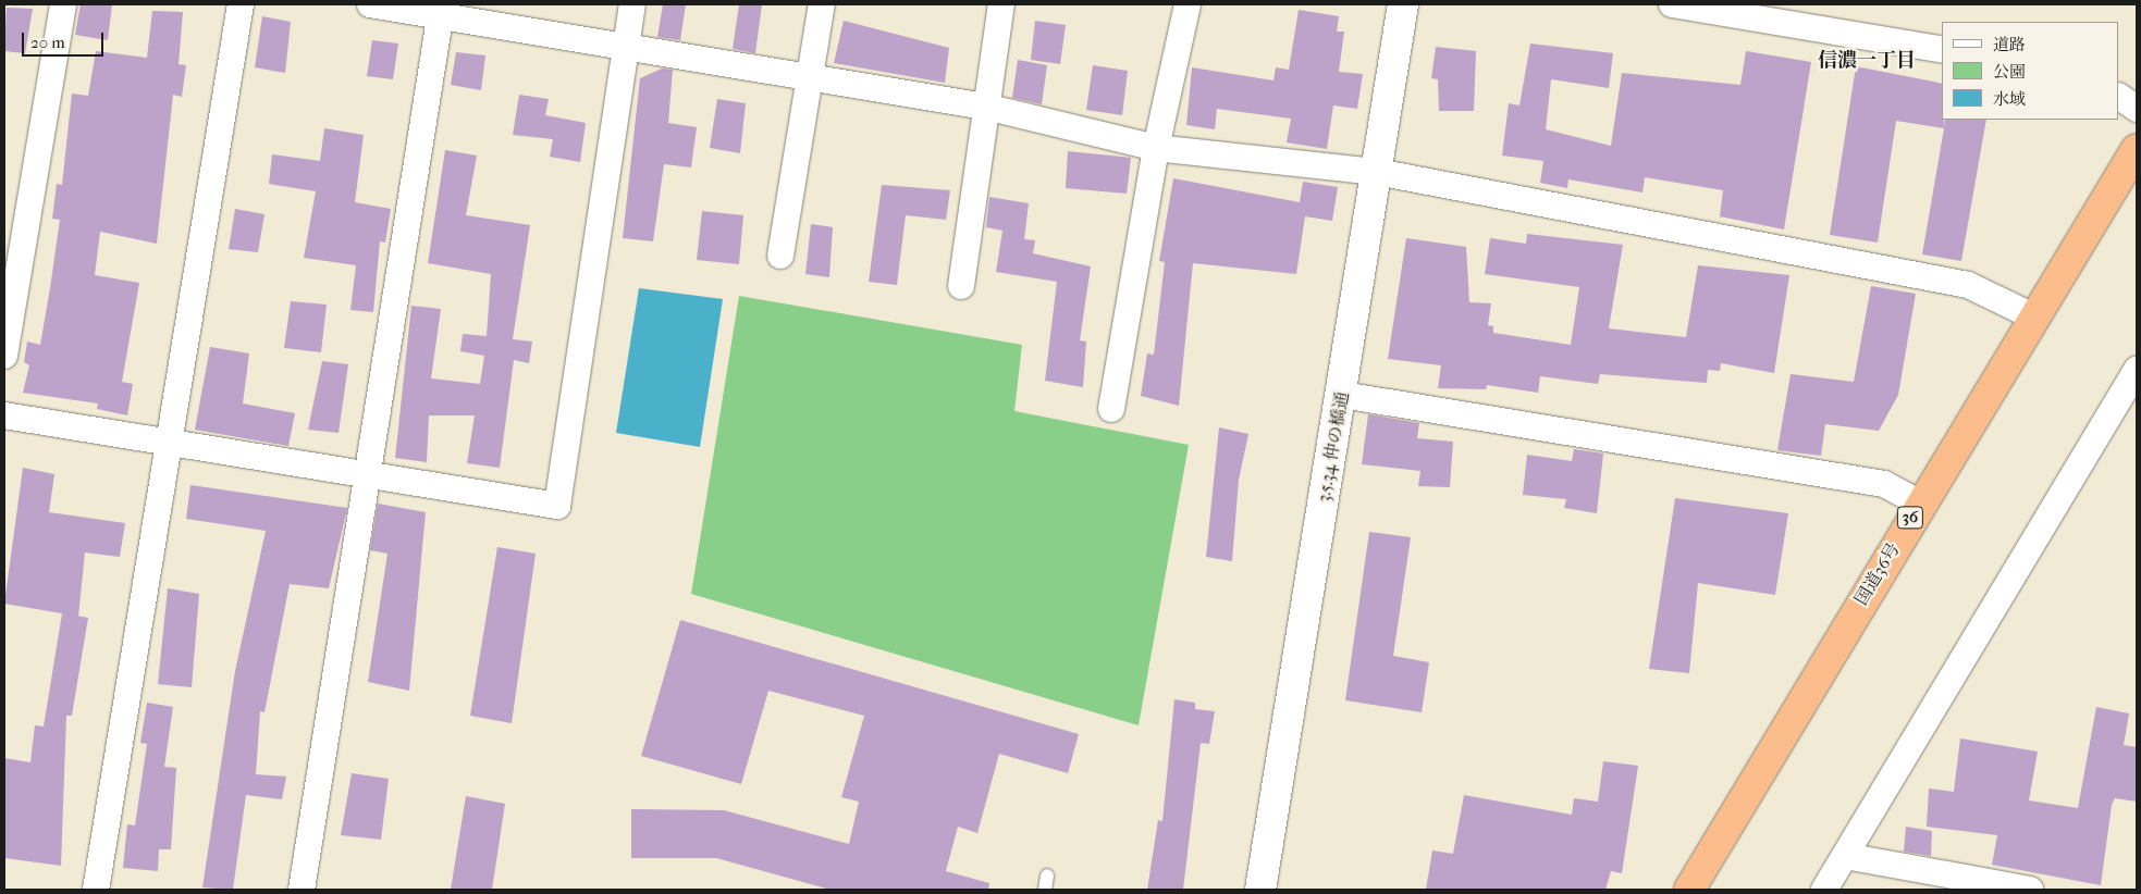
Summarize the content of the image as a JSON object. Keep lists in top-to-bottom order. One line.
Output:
{"streets":{"highway":["36","国道36号"],"street":["3.5.34 仲の橋通"]},"districts":["信濃一丁目"],"legend":["道路","公園","水域"],"scale_bar":"20 m"}
